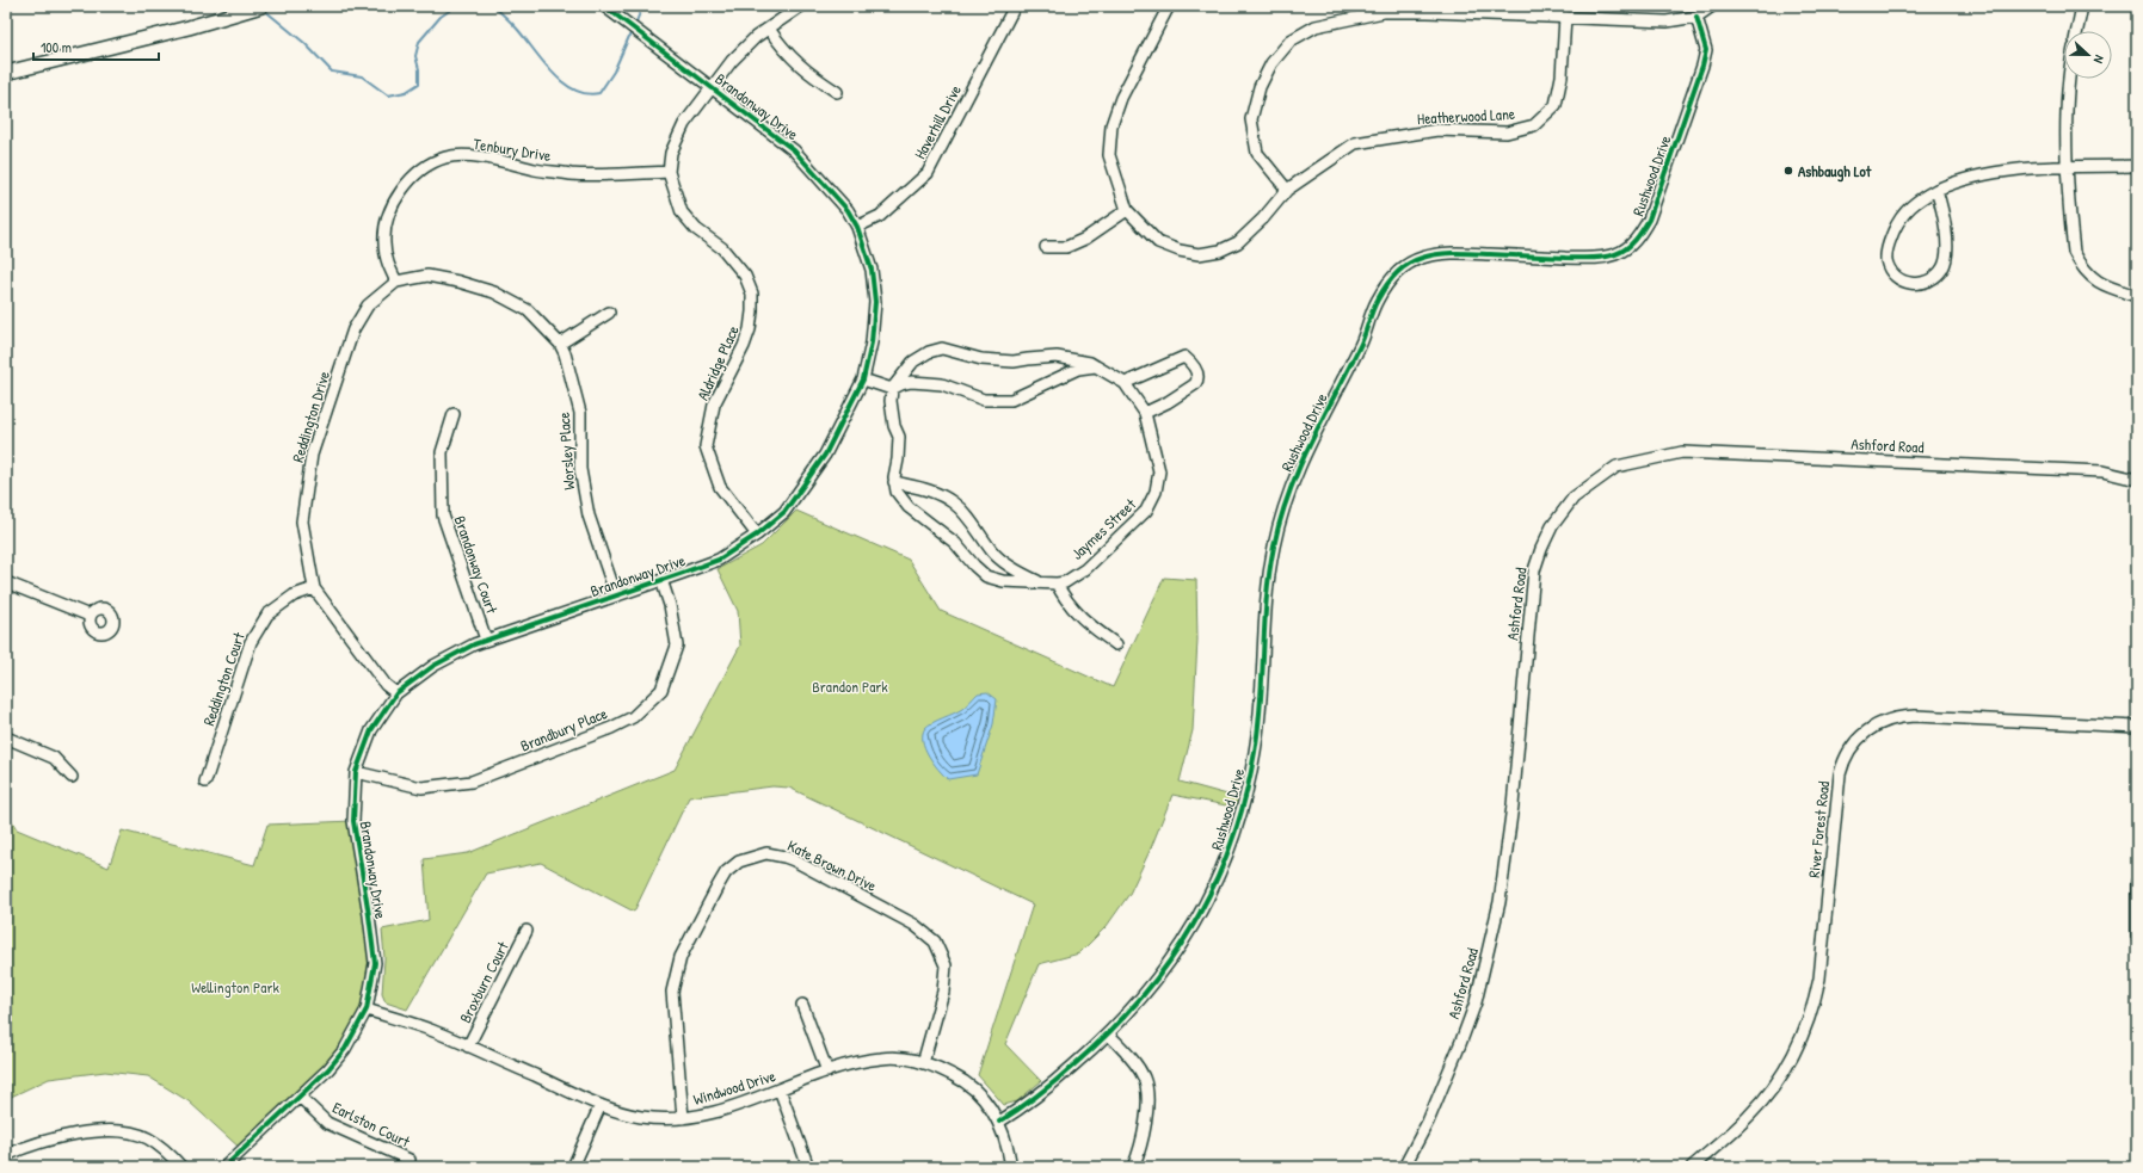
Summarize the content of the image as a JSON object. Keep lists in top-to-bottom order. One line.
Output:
{"streets":{"street":["Brandonway Drive","Heatherwood Lane","Haverhill Drive","Tenbury Drive","Rushwood Drive","Aldridge Place","Reddington Drive","Ashford Road","Worsley Place","Jaymes Street","Brandonway Court","Reddington Court","Brandbury Place","River Forest Road","Kate Brown Drive","Broxburn Court","Windwood Drive","Earlston Court"]},"crossings":[["Brandonway Drive","Haverhill Drive"],["Brandonway Drive","Aldridge Place"],["Brandonway Drive","Reddington Drive"],["Brandonway Drive","Worsley Place"],["Brandonway Drive","Brandonway Court"],["Brandonway Drive","Brandbury Place"],["Brandonway Drive","Windwood Drive"],["Brandonway Drive","Earlston Court"],["Tenbury Drive","Aldridge Place"],["Tenbury Drive","Reddington Drive"],["Tenbury Drive","Worsley Place"],["Rushwood Drive","Windwood Drive"],["Reddington Drive","Worsley Place"],["Reddington Drive","Reddington Court"],["Kate Brown Drive","Windwood Drive"],["Broxburn Court","Windwood Drive"]],"parks":["Brandon Park","Wellington Park"],"places":["Ashbaugh Lot"],"scale_bar":"100 m","north":"right"}
